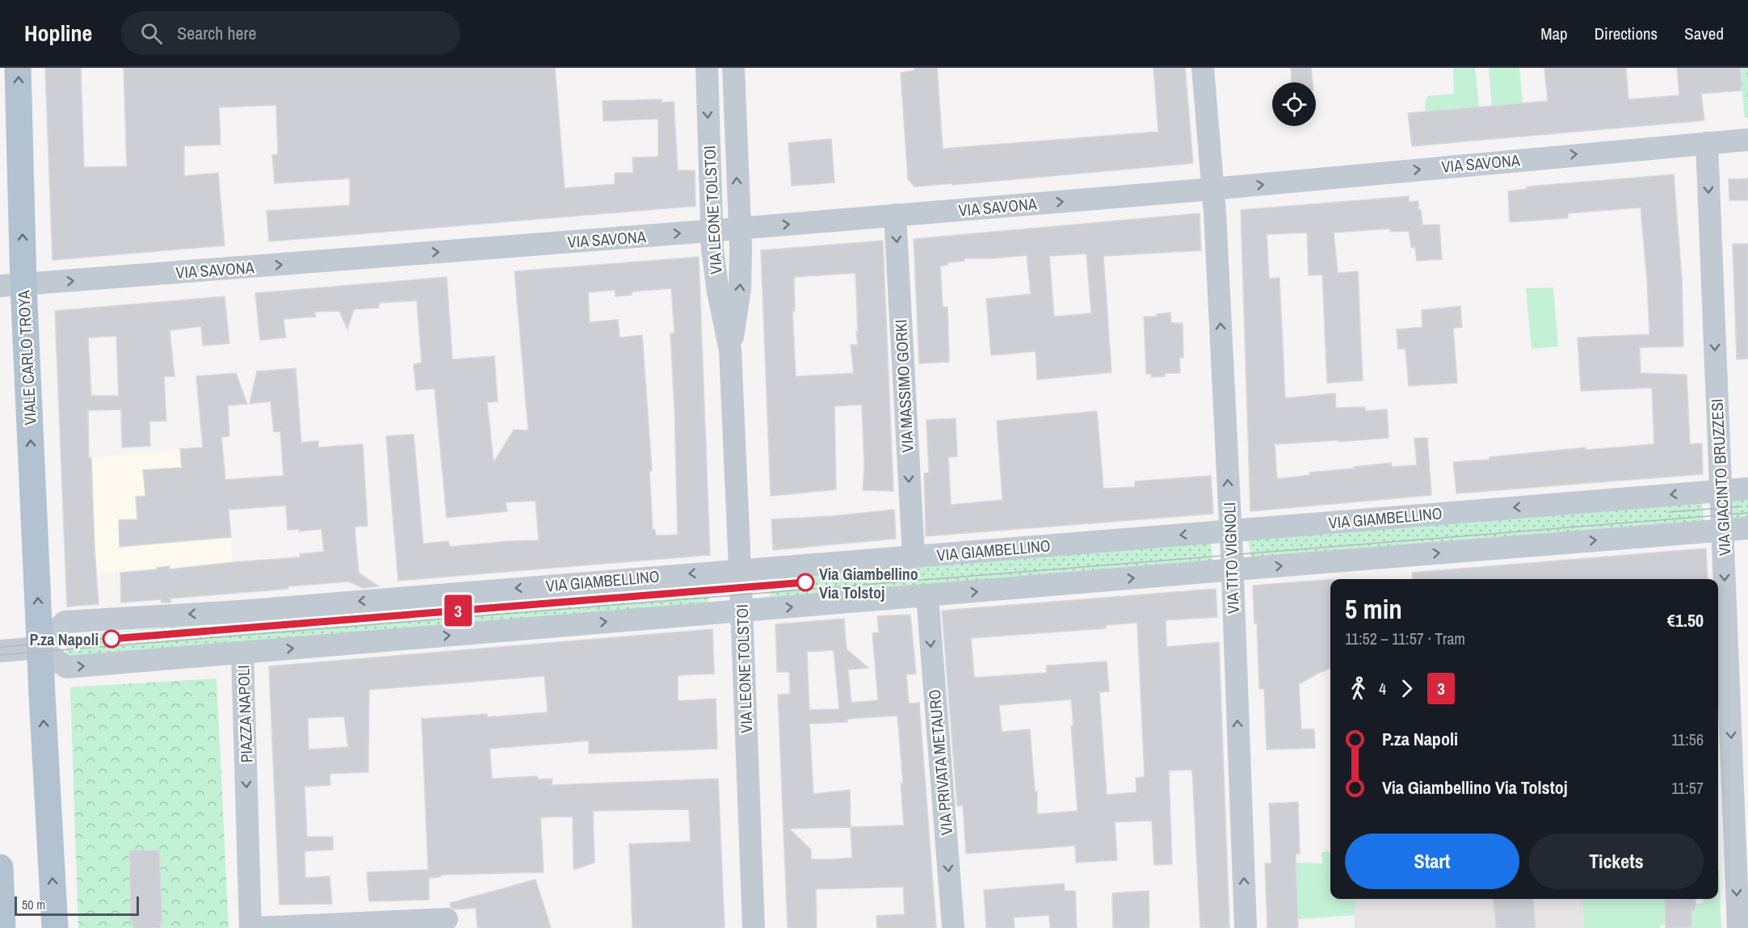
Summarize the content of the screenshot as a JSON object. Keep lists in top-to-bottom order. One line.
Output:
{"streets":{"main road":["VIALE CARLO TROYA"],"street":["VIA SAVONA","VIA LEONE TOLSTOI","VIA MASSIMO GORKI","VIA GIACINTO BRUZZESI","VIA GIAMBELLINO","VIA TITO VIGNOLI","PIAZZA NAPOLI","VIA PRIVATA METAURO"]},"crossings":[["VIA SAVONA","VIA LEONE TOLSTOI"],["VIA SAVONA","VIALE CARLO TROYA"],["VIA SAVONA","VIA MASSIMO GORKI"],["VIA SAVONA","VIA GIACINTO BRUZZESI"],["VIA SAVONA","VIA TITO VIGNOLI"],["VIA LEONE TOLSTOI","VIA GIAMBELLINO"],["VIALE CARLO TROYA","VIA GIAMBELLINO"],["VIALE CARLO TROYA","PIAZZA NAPOLI"],["VIA MASSIMO GORKI","VIA GIAMBELLINO"],["VIA GIACINTO BRUZZESI","VIA GIAMBELLINO"],["VIA GIAMBELLINO","VIA TITO VIGNOLI"],["VIA GIAMBELLINO","PIAZZA NAPOLI"]],"one_way":["VIA SAVONA","VIALE CARLO TROYA","VIA MASSIMO GORKI","VIA GIACINTO BRUZZESI","VIA TITO VIGNOLI","VIA PRIVATA METAURO"],"places":["Via Giambellino Via Tolstoj","P.za Napoli"],"lines":["tram line 3"],"scale_bar":"50 m","page":{"header":"Hopline","search":"Search here","nav":["Map","Directions","Saved"],"on_map":"3","heading":["5 min","11:52 – 11:57 · Tram","€1.50"],"legs":["4","3"],"list":[{"name":"P.za Napoli","value":"11:56"},{"name":"Via Giambellino Via Tolstoj","value":"11:57"}],"buttons":["Start","Tickets"],"scale":"50 m"}}
